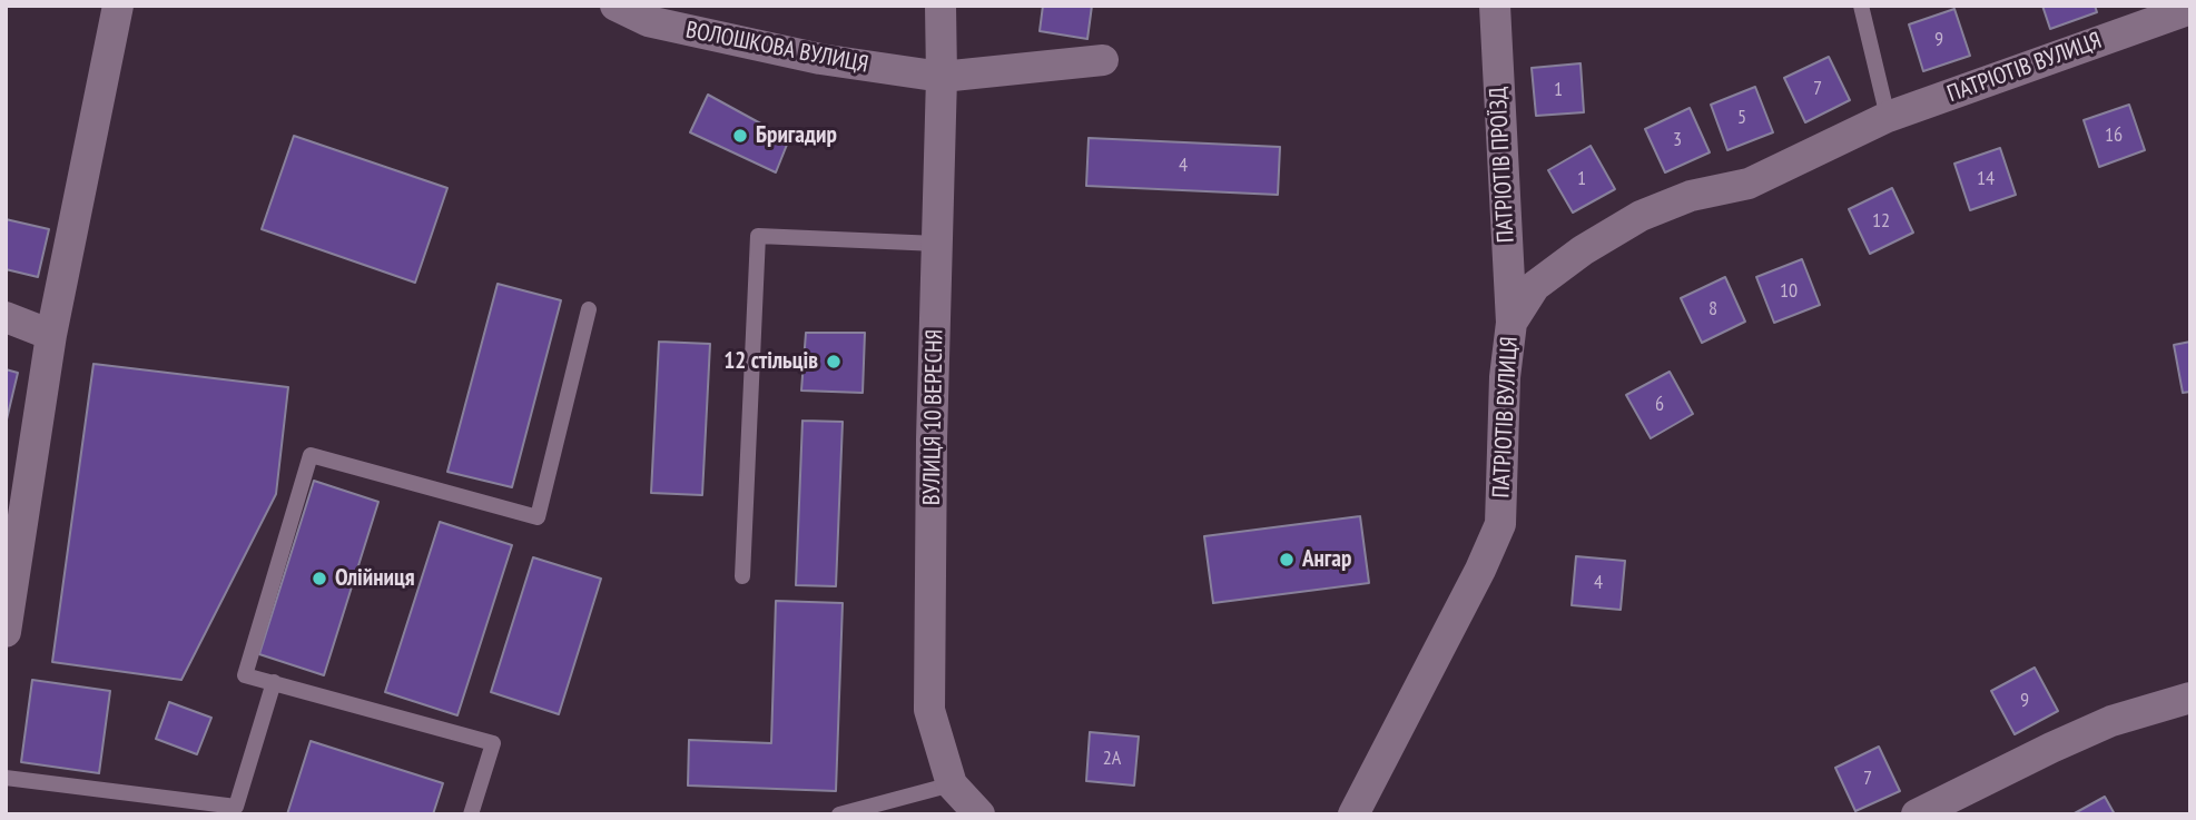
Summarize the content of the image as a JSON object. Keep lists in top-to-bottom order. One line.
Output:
{"streets":{"street":["ВОЛОШКОВА ВУЛИЦЯ","ПАТРІОТІВ ВУЛИЦЯ","ПАТРІОТІВ ПРОЇЗД","ВУЛИЦЯ 10 ВЕРЕСНЯ"]},"crossings":[["ВОЛОШКОВА ВУЛИЦЯ","ВУЛИЦЯ 10 ВЕРЕСНЯ"],["ПАТРІОТІВ ВУЛИЦЯ","ПАТРІОТІВ ПРОЇЗД"]],"places":["Бригадир","12 стільців","Ангар","Олійниця"],"house_numbers":["9","7","1","5","16","3","4","1","14","12","10","8","6","4","9","2А","7"]}
